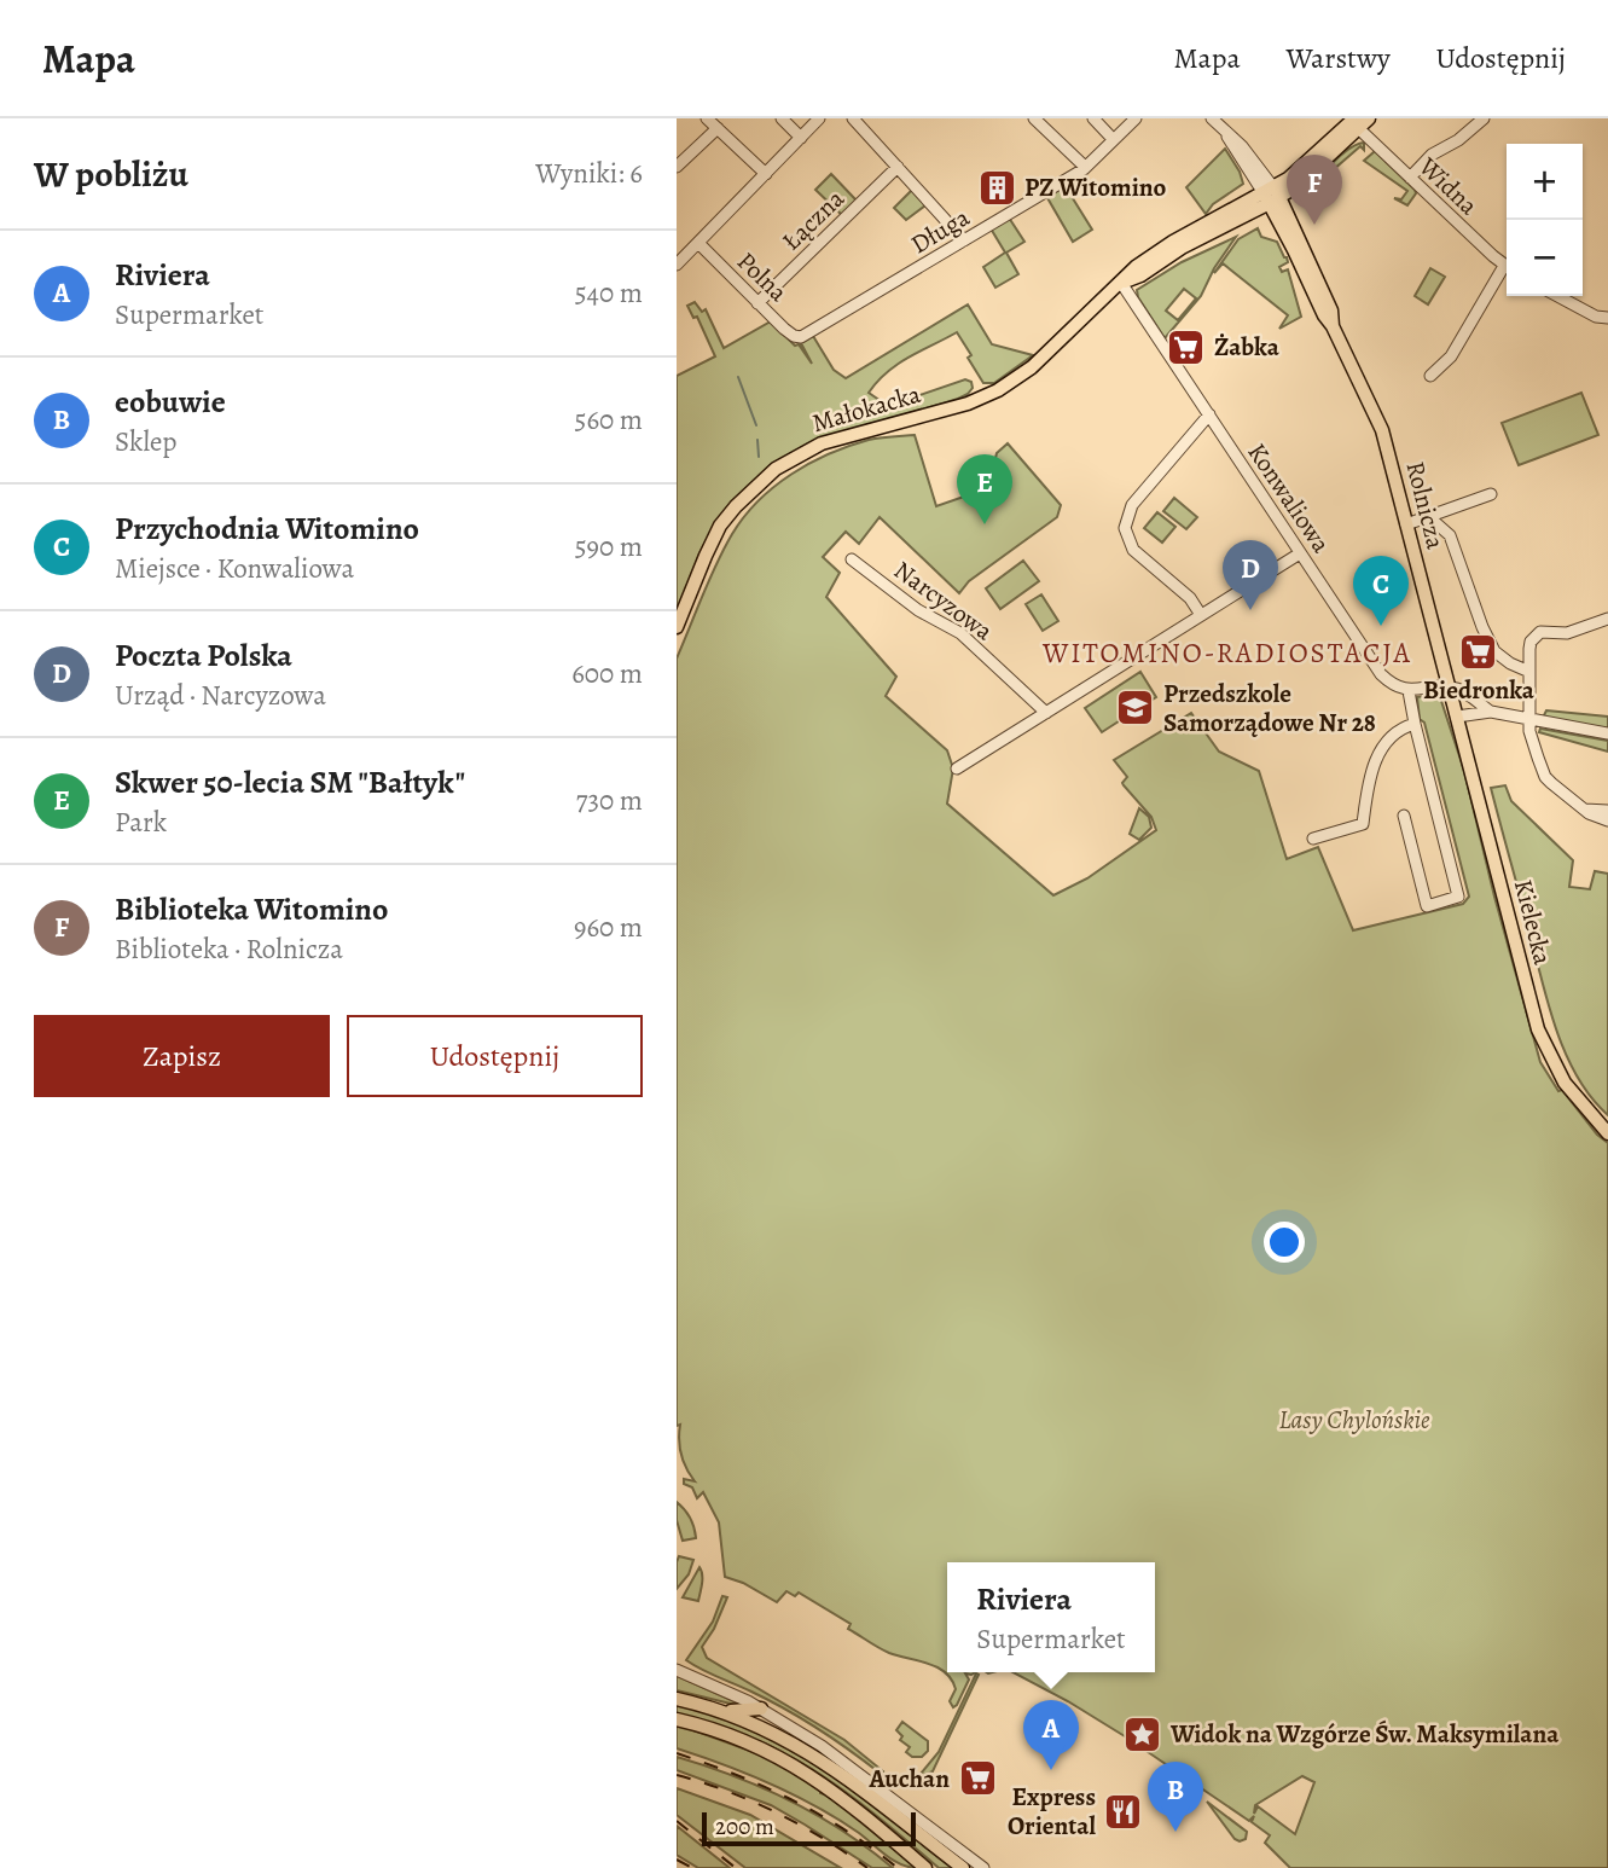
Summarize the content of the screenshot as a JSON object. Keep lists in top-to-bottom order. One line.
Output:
{"streets":{"main road":["Małokacka","Rolnicza","Kielecka"],"street":["Widna","Łączna","Długa","Polna","Konwaliowa","Narcyzowa"]},"crossings":[["Łączna","Polna"],["Długa","Polna"],["Małokacka","Konwaliowa"],["Małokacka","Rolnicza"],["Rolnicza","Kielecka"]],"districts":["WITOMINO-RADIOSTACJA"],"parks":["Lasy Chylońskie"],"places":{"building":["PZ Witomino"],"supermarket":["Żabka","Biedronka","Auchan"],"school or university":["Przedszkole Samorządowe Nr 28"],"place":["Widok na Wzgórze Św. Maksymilana"],"restaurant":["Express Oriental"]},"scale_bar":"200 m","page":{"header":"Mapa","nav":["Mapa","Warstwy","Udostępnij"],"heading":["W pobliżu","Wyniki: 6"],"map_buttons":["+","−"],"pins":["F","E","D","C","A","B"],"list":[{"mark":"A","name":"Riviera","note":"Supermarket","value":"540 m"},{"mark":"B","name":"eobuwie","note":"Sklep","value":"560 m"},{"mark":"C","name":"Przychodnia Witomino","note":"Miejsce · Konwaliowa","value":"590 m"},{"mark":"D","name":"Poczta Polska","note":"Urząd · Narcyzowa","value":"600 m"},{"mark":"E","name":"Skwer 50-lecia SM \"Bałtyk\"","note":"Park","value":"730 m"},{"mark":"F","name":"Biblioteka Witomino","note":"Biblioteka · Rolnicza","value":"960 m"}],"buttons":["Zapisz","Udostępnij"],"popup":["Riviera","Supermarket"],"scale":"200 m"}}
